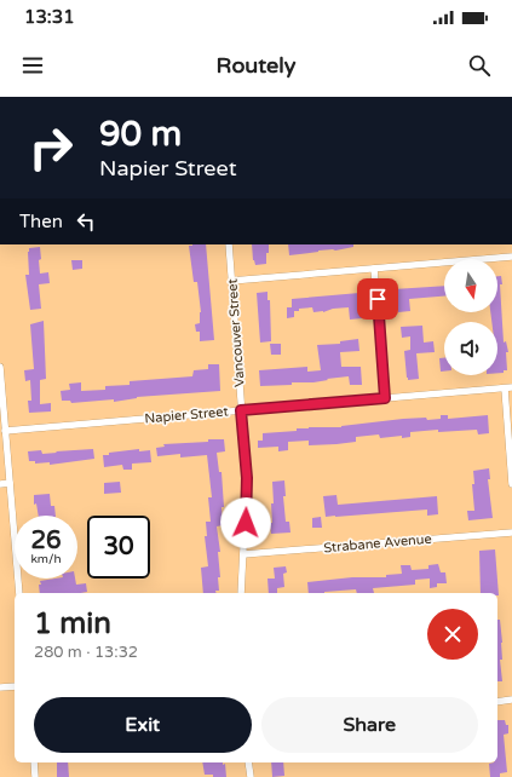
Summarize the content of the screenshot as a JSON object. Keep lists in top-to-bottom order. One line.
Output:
{"streets":{"street":["Vancouver Street","Napier Street","Strabane Avenue"]},"crossings":[["Vancouver Street","Napier Street"],["Vancouver Street","Strabane Avenue"]],"north":"bottom","page":{"status":"13:31","header":"Routely","turn":["90 m","Napier Street"],"then":"Then","speed":"26 km/h","limit":"30","heading":["1 min","280 m · 13:32"],"buttons":["Exit","Share"]}}
